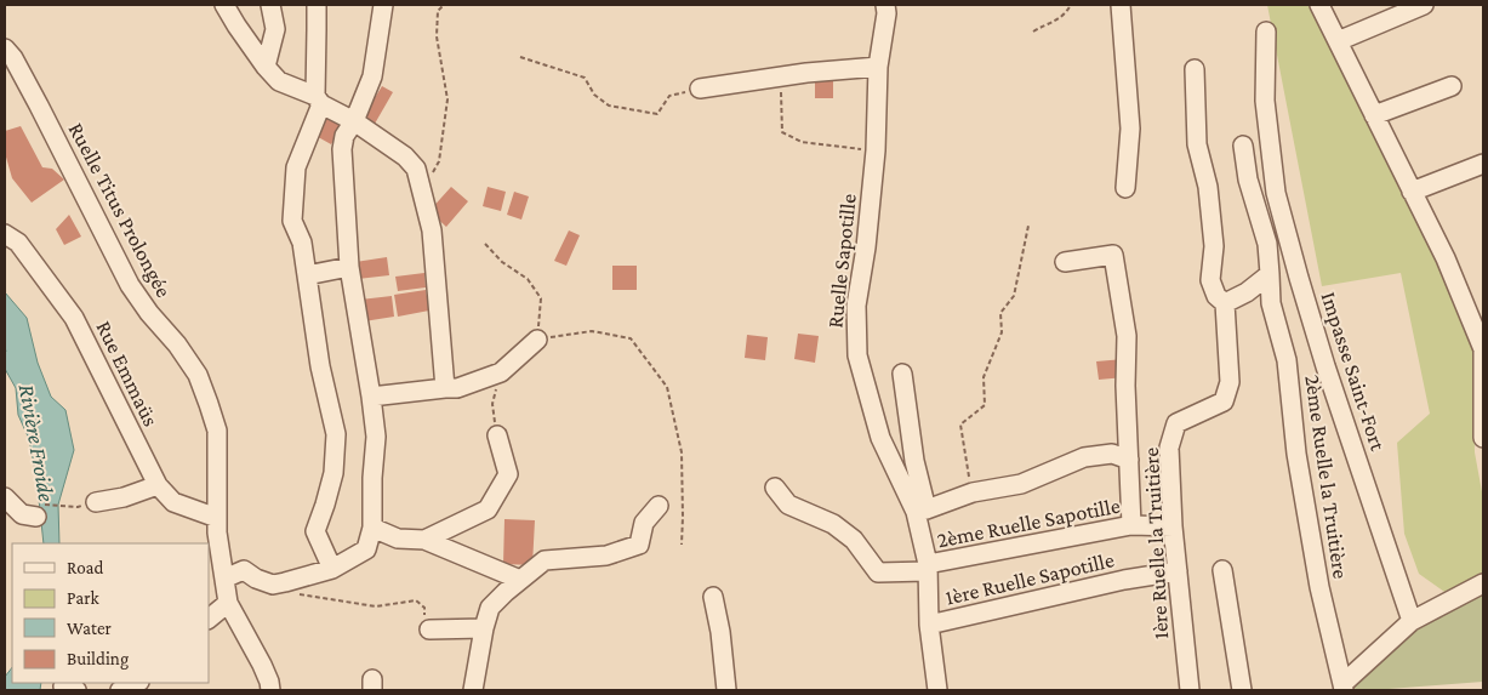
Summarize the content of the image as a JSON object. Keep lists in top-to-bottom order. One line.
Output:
{"streets":{"street":["Ruelle Titus Prolongée","Ruelle Sapotille","Impasse Saint-Fort","Rue Emmaüs","2ème Ruelle la Truitière","2ème Ruelle Sapotille","1ère Ruelle la Truitière","1ère Ruelle Sapotille"]},"crossings":[["Ruelle Titus Prolongée","Rue Emmaüs"],["Ruelle Sapotille","2ème Ruelle Sapotille"],["Ruelle Sapotille","1ère Ruelle Sapotille"],["2ème Ruelle Sapotille","1ère Ruelle la Truitière"],["1ère Ruelle la Truitière","1ère Ruelle Sapotille"]],"water":["Rivière Froide"],"legend":["Road","Park","Water","Building"]}
